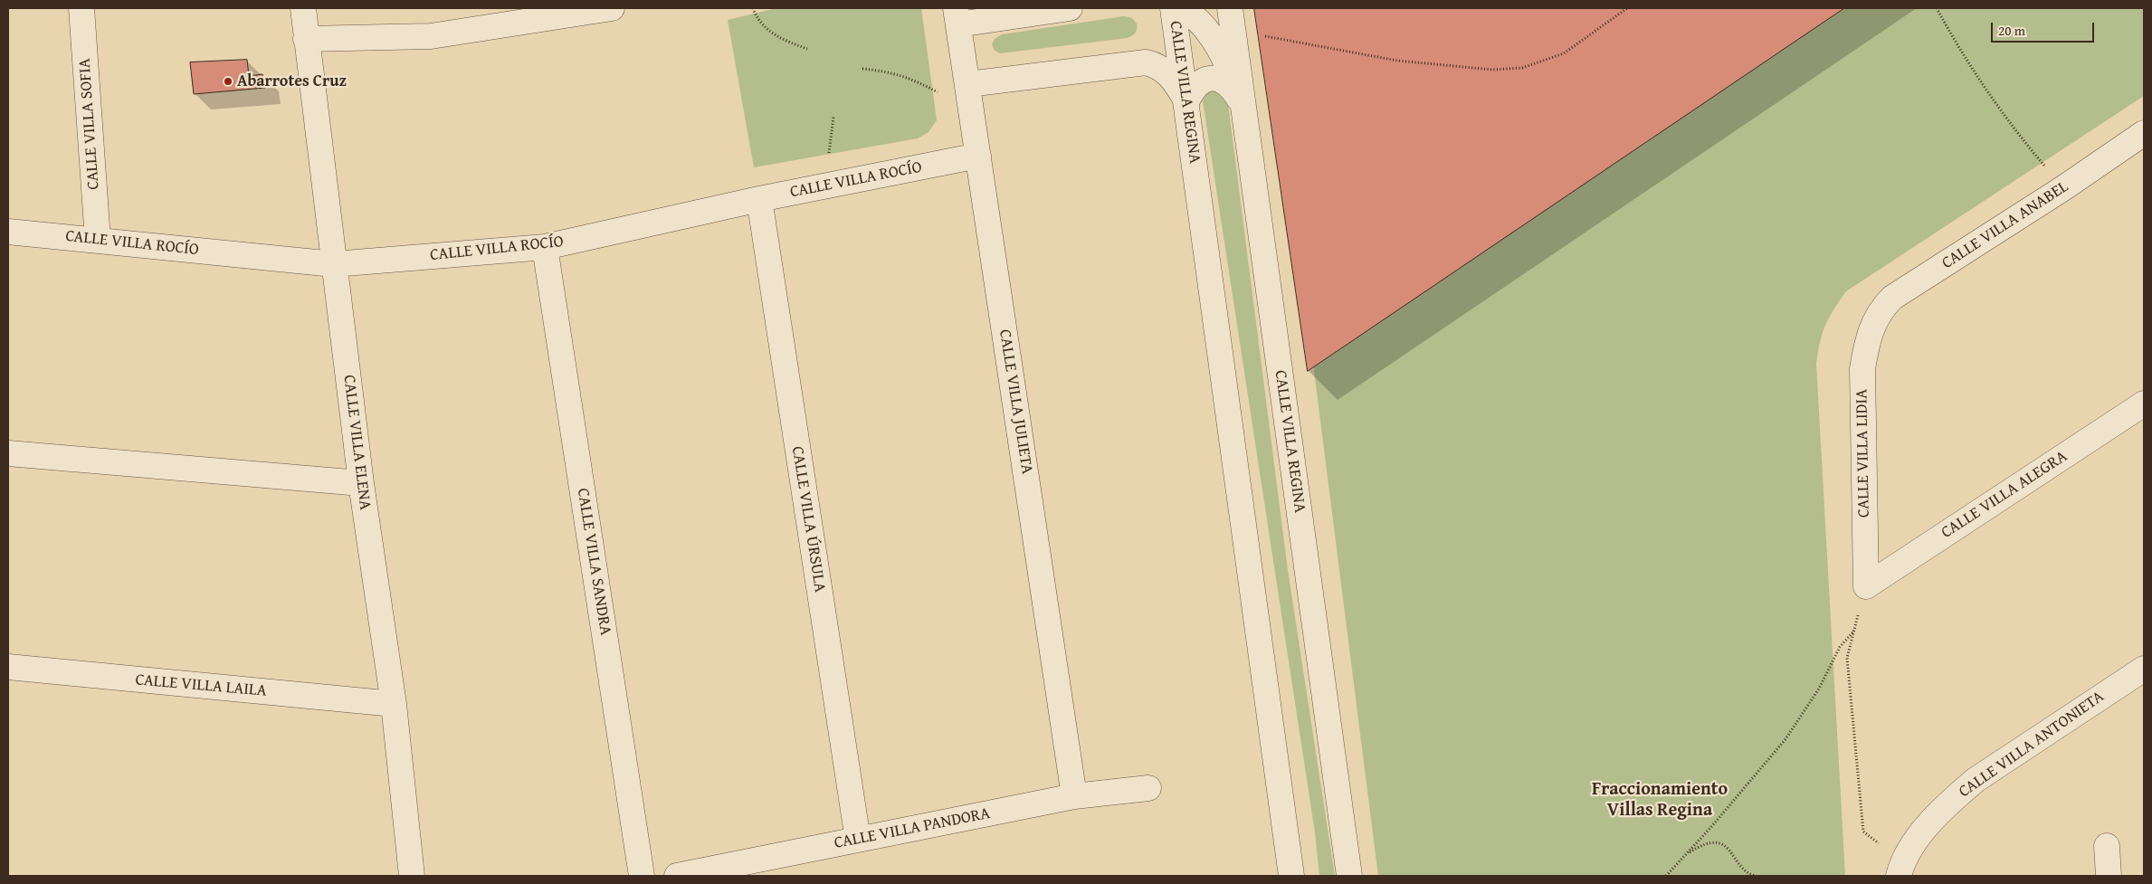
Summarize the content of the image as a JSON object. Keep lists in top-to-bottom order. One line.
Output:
{"streets":{"street":["CALLE VILLA REGINA","CALLE VILLA SOFIA","CALLE VILLA ROCÍO","CALLE VILLA ANABEL","CALLE VILLA JULIETA","CALLE VILLA ELENA","CALLE VILLA LIDIA","CALLE VILLA ALEGRA","CALLE VILLA ÚRSULA","CALLE VILLA SANDRA","CALLE VILLA LAILA","CALLE VILLA ANTONIETA","CALLE VILLA PANDORA"]},"crossings":[["CALLE VILLA SOFIA","CALLE VILLA ROCÍO"],["CALLE VILLA ROCÍO","CALLE VILLA JULIETA"],["CALLE VILLA ROCÍO","CALLE VILLA ELENA"],["CALLE VILLA ROCÍO","CALLE VILLA ÚRSULA"],["CALLE VILLA ROCÍO","CALLE VILLA SANDRA"],["CALLE VILLA ANABEL","CALLE VILLA LIDIA"],["CALLE VILLA JULIETA","CALLE VILLA PANDORA"],["CALLE VILLA ELENA","CALLE VILLA LAILA"],["CALLE VILLA LIDIA","CALLE VILLA ALEGRA"],["CALLE VILLA ÚRSULA","CALLE VILLA PANDORA"]],"districts":["Fraccionamiento Villas Regina"],"places":["Abarrotes Cruz"],"scale_bar":"20 m"}
